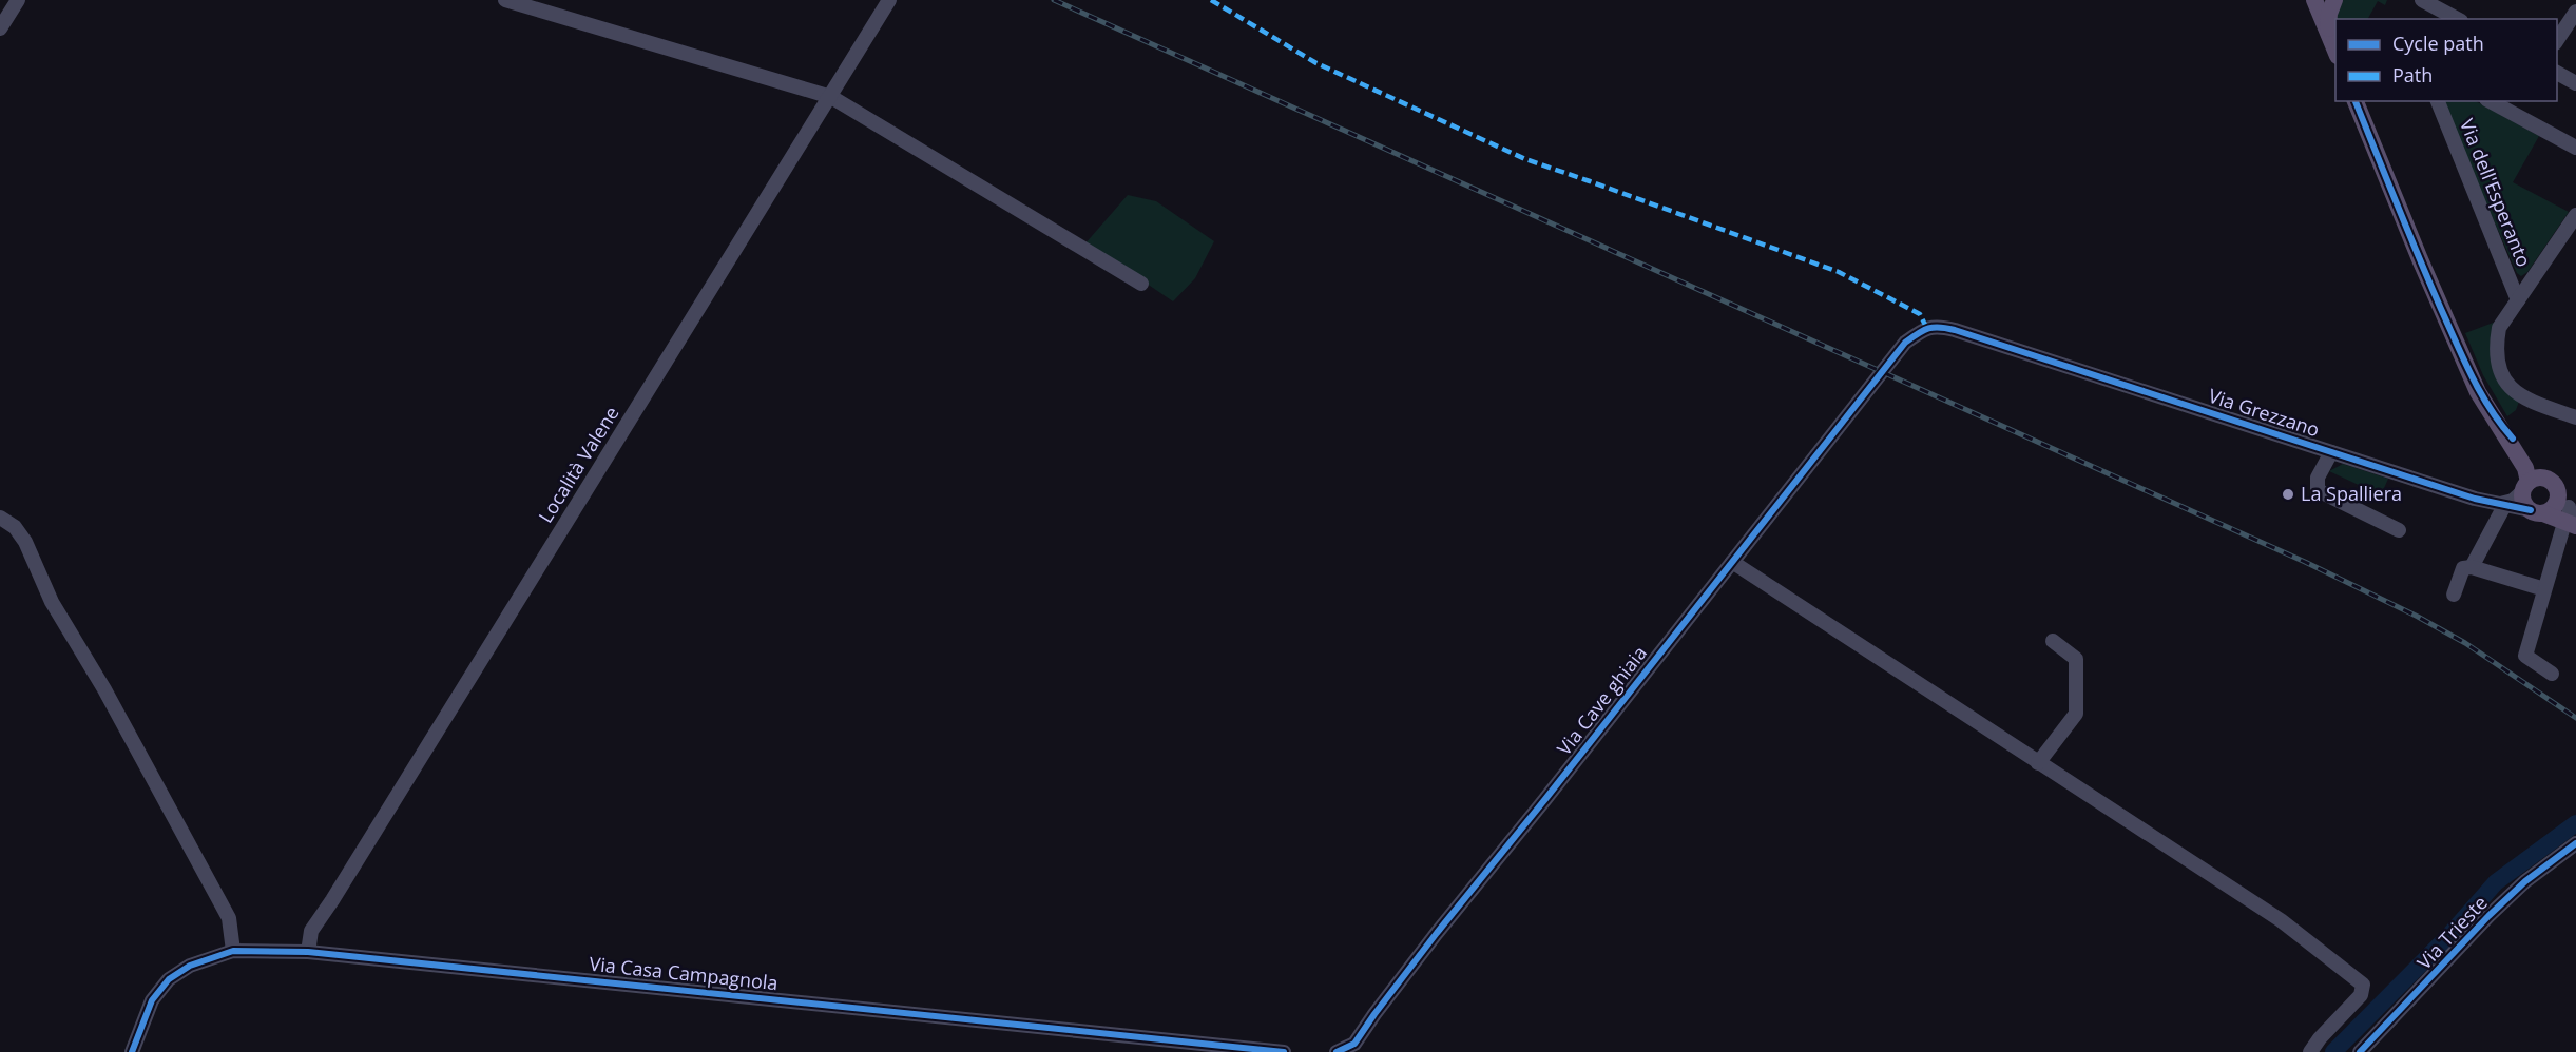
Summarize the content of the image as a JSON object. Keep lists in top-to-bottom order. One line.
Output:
{"streets":{"street":["Via dell'Esperanto","Via Grezzano","Località Valene","Via Cave ghiaia","Via Trieste","Via Casa Campagnola"]},"crossings":[["Via Grezzano","Via Cave ghiaia"],["Località Valene","Via Casa Campagnola"]],"places":["La Spalliera"],"legend":["Cycle path","Path"]}
